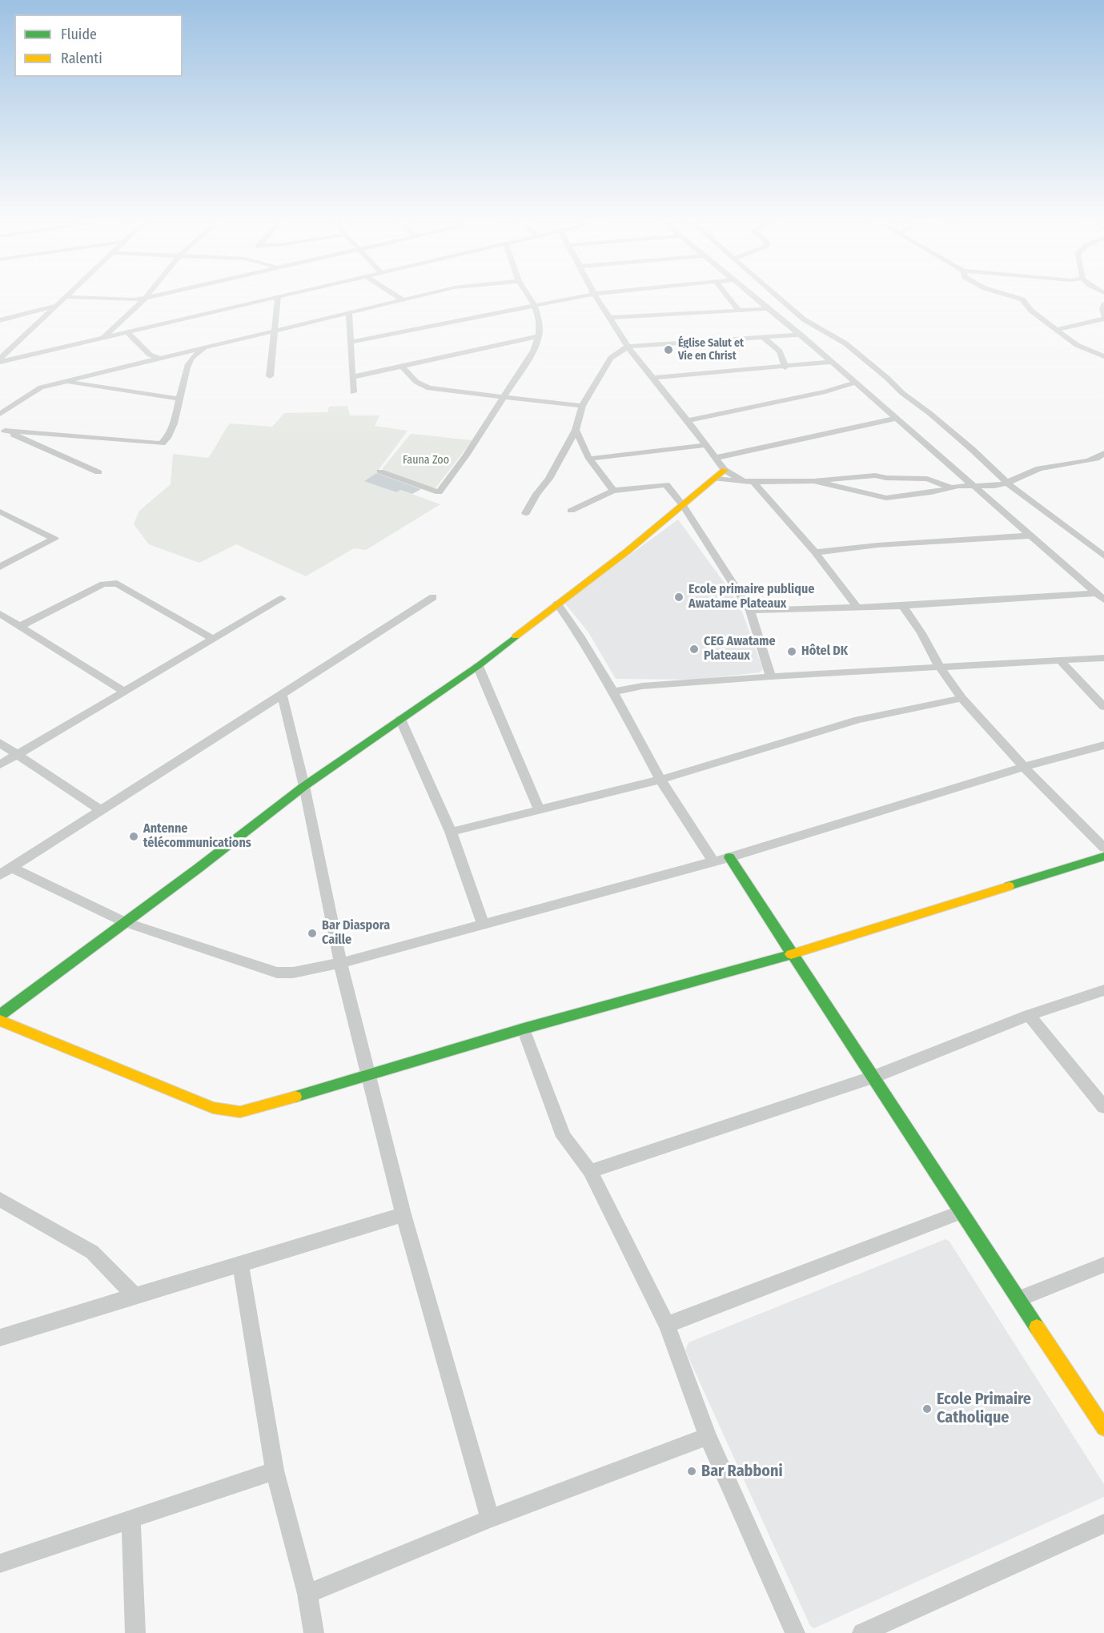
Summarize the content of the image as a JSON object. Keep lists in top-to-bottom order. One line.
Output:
{"parks":["Fauna Zoo"],"places":["Église Salut et Vie en Christ","Ecole primaire publique Awatame Plateaux","CEG Awatame Plateaux","Hôtel DK","Antenne télécommunications","Bar Diaspora Caille","Ecole Primaire Catholique","Bar Rabboni"],"legend":["Fluide","Ralenti"]}
